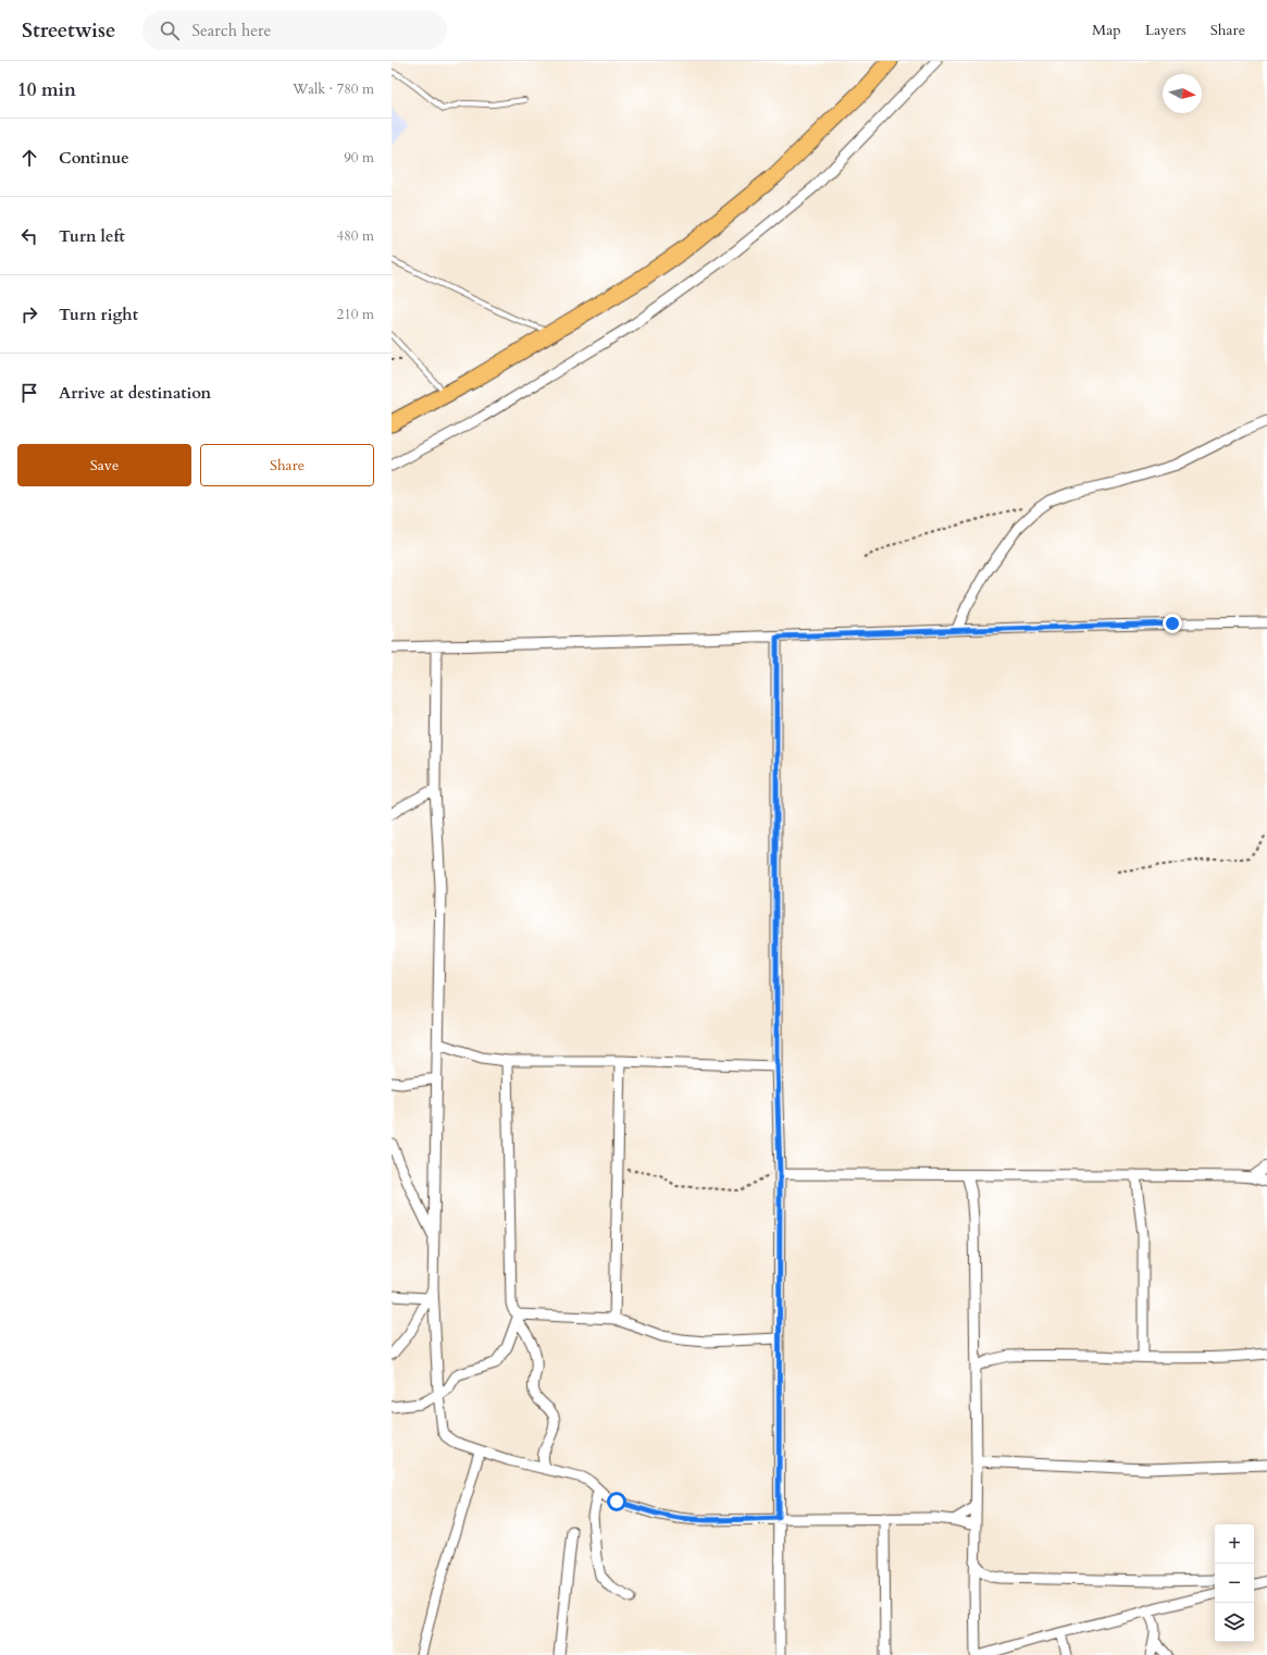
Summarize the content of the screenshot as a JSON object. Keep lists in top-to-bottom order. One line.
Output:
{"north":"right","page":{"header":"Streetwise","search":"Search here","nav":["Map","Layers","Share"],"heading":["10 min","Walk · 780 m"],"list":[["Continue","90 m"],["Turn left","480 m"],["Turn right","210 m"],"Arrive at destination"],"buttons":["Save","Share"],"map_buttons":["+","−"]}}
